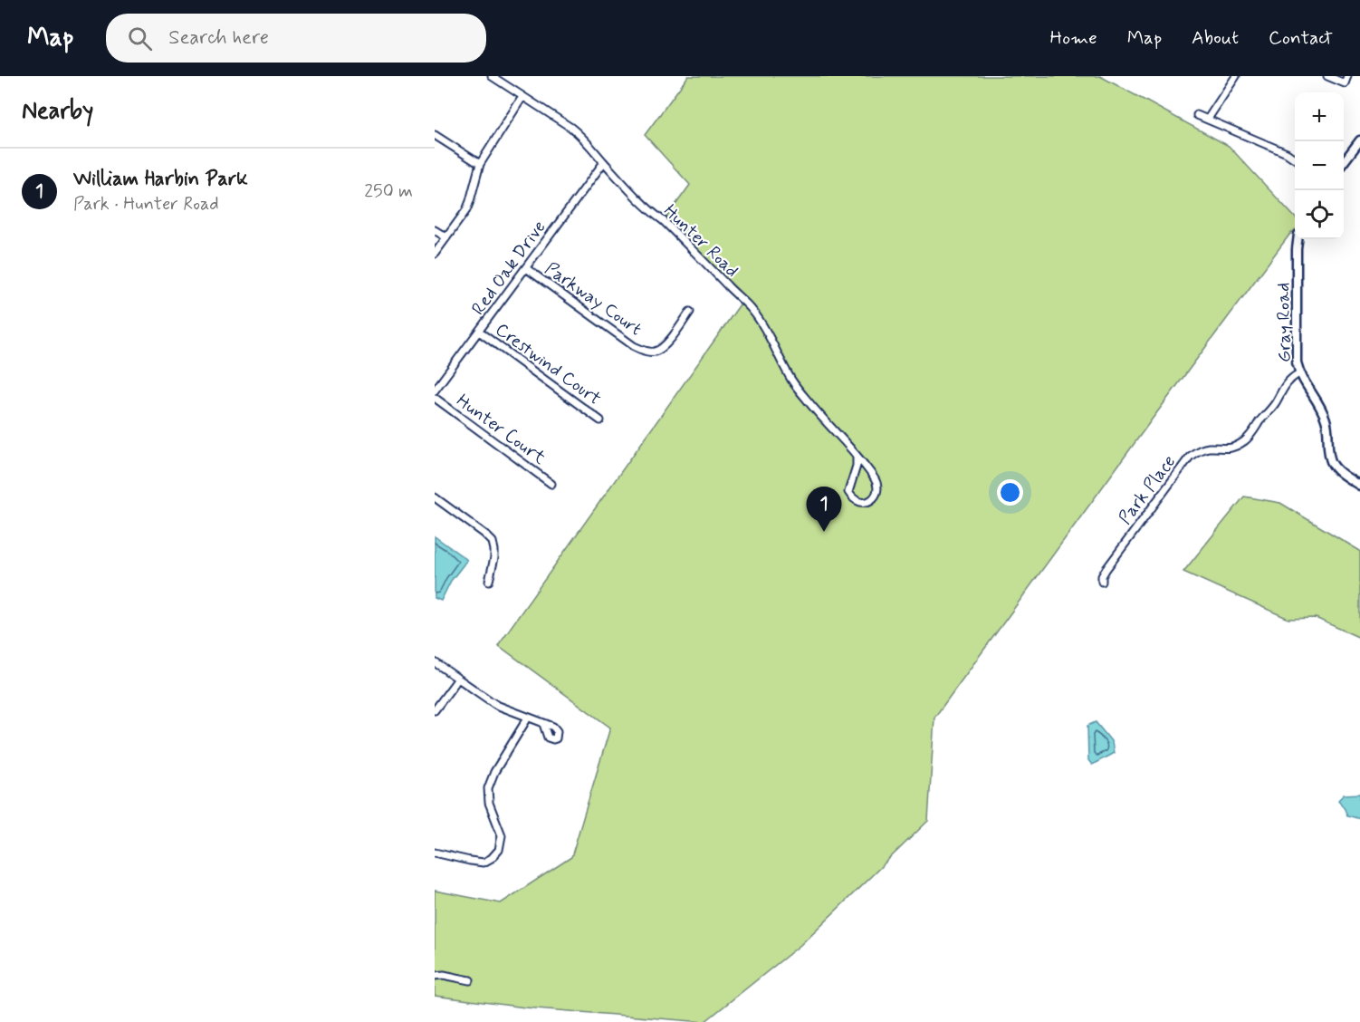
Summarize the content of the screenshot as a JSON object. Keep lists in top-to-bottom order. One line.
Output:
{"streets":{"street":["Hunter Road","Red Oak Drive","Parkway Court","Gray Road","Crestwind Court","Hunter Court","Park Place"]},"crossings":[["Hunter Road","Red Oak Drive"],["Red Oak Drive","Parkway Court"],["Red Oak Drive","Crestwind Court"],["Gray Road","Park Place"]],"page":{"header":"Map","search":"Search here","nav":["Home","Map","About","Contact"],"heading":"Nearby","map_buttons":["+","−"],"list":[{"mark":"1","name":"William Harbin Park","note":"Park · Hunter Road","value":"250 m"}],"pins":"1"}}
